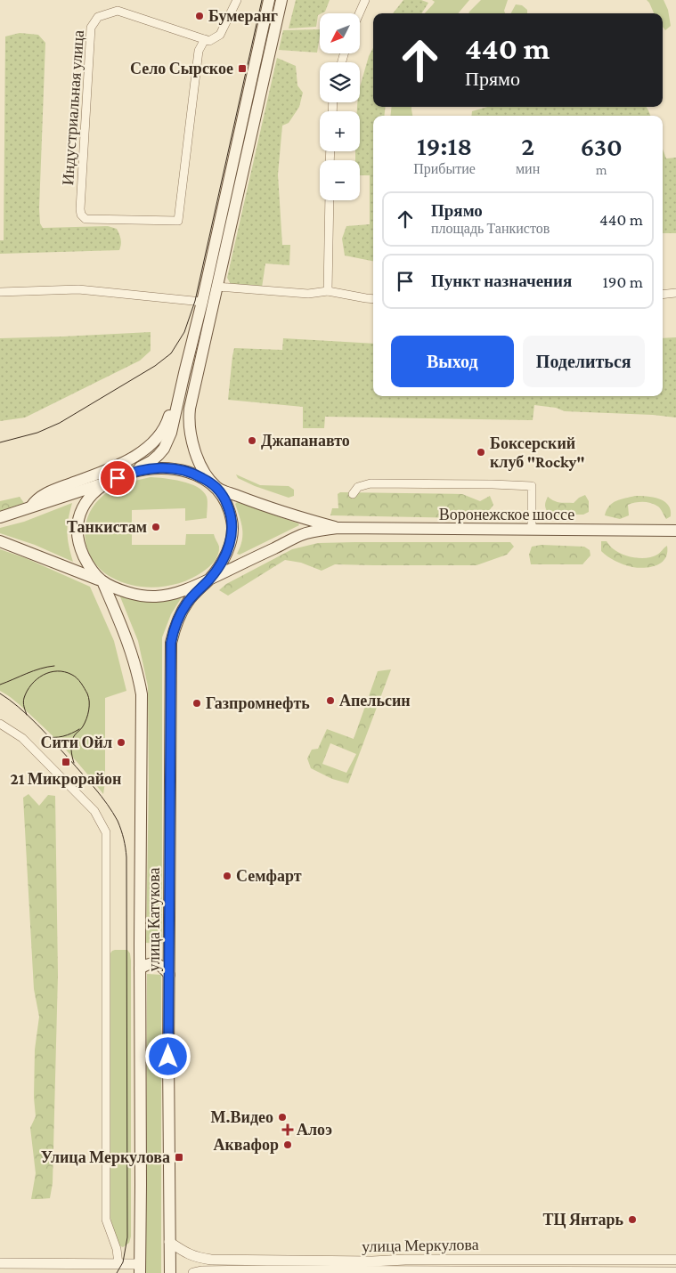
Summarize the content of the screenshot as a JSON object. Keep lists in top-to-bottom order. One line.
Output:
{"streets":{"main road":["Воронежское шоссе","улица Катукова"],"street":["Индустриальная улица","улица Меркулова"]},"crossings":[["улица Катукова","улица Меркулова"]],"places":{"other":["Бумеранг","Джапанавто","Боксерский клуб \"Rocky\"","Танкистам","Апельсин","Газпромнефть","Сити Ойл","Семфарт","М.Видео","Аквафор","ТЦ Янтарь"],"transit":["Село Сырское","21 Микрорайон","Улица Меркулова"],"health":["Алоэ"]},"north":"bottom left","page":{"map_buttons":["+","−"],"turn":["440 m","Прямо"],"eta":["19:18","Прибытие","2","мин","630","m"],"list":[{"name":"Прямо","note":"площадь Танкистов","value":"440 m"},{"name":"Пункт назначения","value":"190 m"}],"buttons":["Выход","Поделиться"]}}
